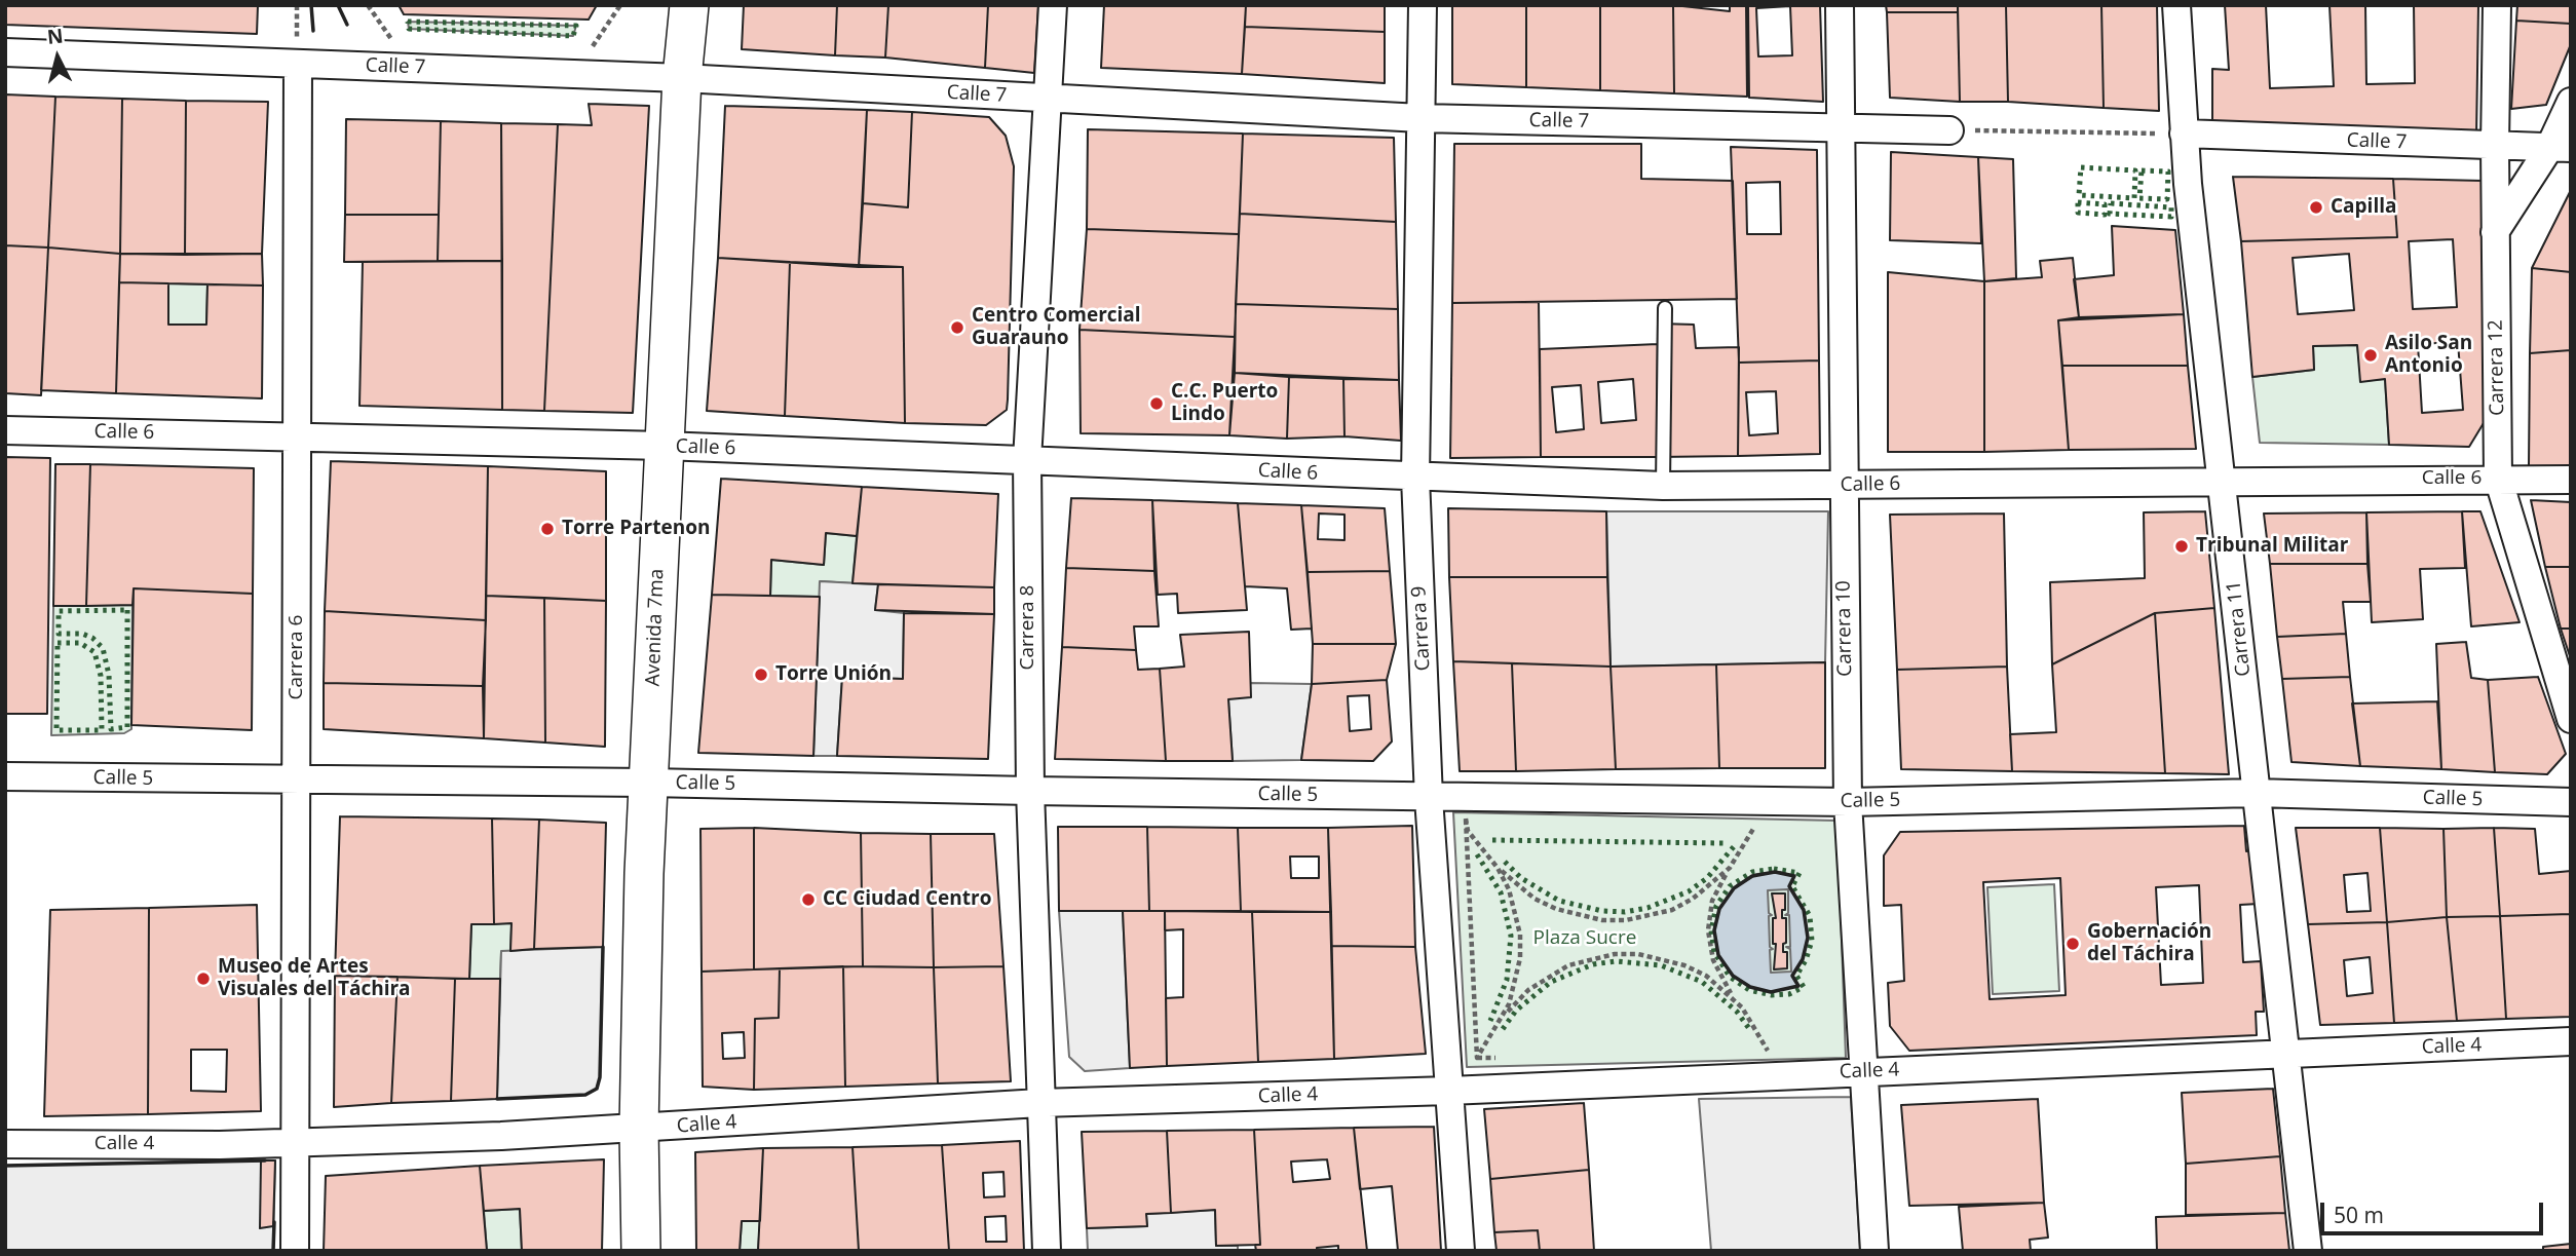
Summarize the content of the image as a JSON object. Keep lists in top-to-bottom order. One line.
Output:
{"streets":{"street":["Calle 7","Carrera 12","Calle 6","Avenida 7ma","Carrera 8","Carrera 9","Carrera 10","Carrera 11","Carrera 6","Calle 5","Calle 4"]},"crossings":[["Calle 7","Carrera 12"],["Calle 7","Avenida 7ma"],["Calle 7","Carrera 8"],["Calle 7","Carrera 9"],["Calle 7","Carrera 10"],["Calle 7","Carrera 11"],["Calle 7","Carrera 6"],["Carrera 12","Calle 6"],["Calle 6","Avenida 7ma"],["Calle 6","Carrera 8"],["Calle 6","Carrera 9"],["Calle 6","Carrera 10"],["Calle 6","Carrera 11"],["Calle 6","Carrera 6"],["Avenida 7ma","Calle 5"],["Avenida 7ma","Calle 4"],["Carrera 8","Calle 5"],["Carrera 8","Calle 4"],["Carrera 9","Calle 5"],["Carrera 9","Calle 4"],["Carrera 10","Calle 5"],["Carrera 10","Calle 4"],["Carrera 11","Calle 5"],["Carrera 11","Calle 4"],["Carrera 6","Calle 5"],["Carrera 6","Calle 4"]],"parks":["Plaza Sucre"],"places":["Capilla","Centro Comercial Guarauno","Asilo San Antonio","C.C. Puerto Lindo","Torre Partenon","Tribunal Militar","Torre Unión","CC Ciudad Centro","Gobernación del Táchira","Museo de Artes Visuales del Táchira"],"scale_bar":"50 m","north":"top"}
